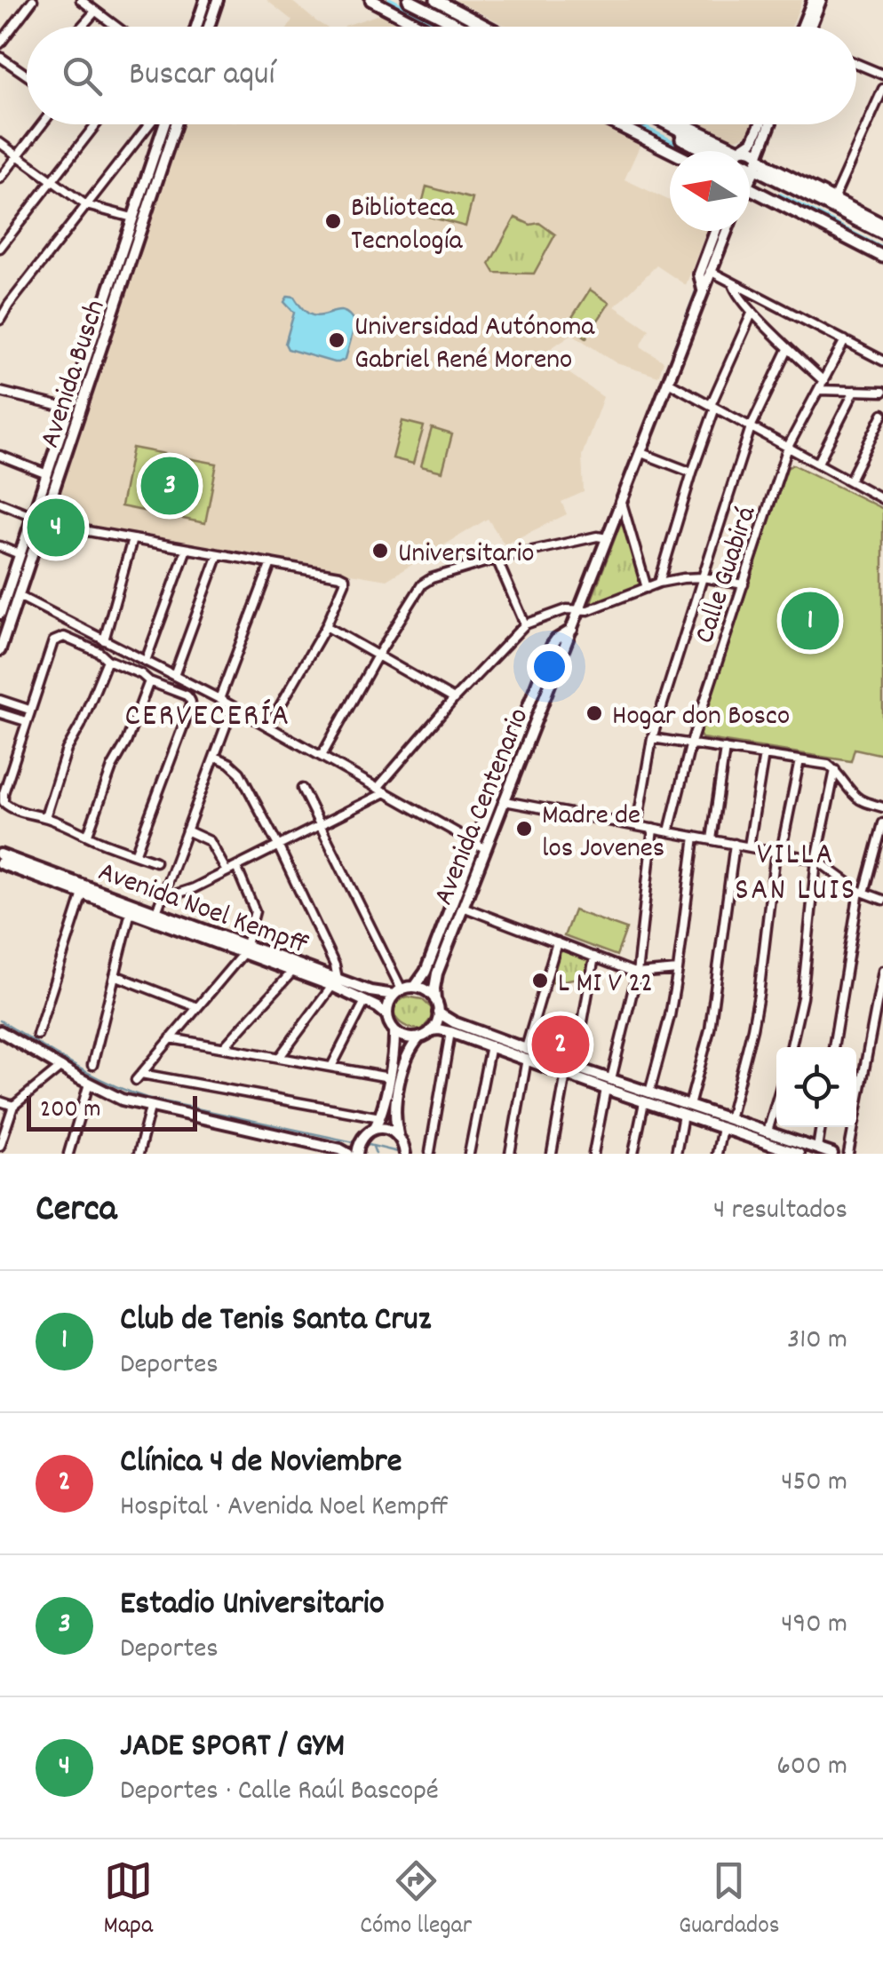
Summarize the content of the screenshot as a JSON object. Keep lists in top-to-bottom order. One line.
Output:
{"streets":{"main road":["Avenida Busch","Avenida Centenario","Avenida Noel Kempff"],"street":["Calle Guabirá"]},"crossings":[["Avenida Centenario","Avenida Noel Kempff"]],"districts":["CERVECERÍA","VILLA SAN LUIS"],"places":["Biblioteca Tecnología","Universidad Autónoma Gabriel René Moreno","Universitario","Hogar don Bosco","Madre de los Jovenes","L MI V 22"],"scale_bar":"200 m","north":"left","page":{"search":"Buscar aquí","pins":["3","4","1","2"],"scale":"200 m","heading":["Cerca","4 resultados"],"list":[{"mark":"1","name":"Club de Tenis Santa Cruz","note":"Deportes","value":"310 m"},{"mark":"2","name":"Clínica 4 de Noviembre","note":"Hospital · Avenida Noel Kempff","value":"450 m"},{"mark":"3","name":"Estadio Universitario","note":"Deportes","value":"490 m"},{"mark":"4","name":"JADE SPORT / GYM","note":"Deportes · Calle Raúl Bascopé","value":"600 m"}],"nav":["Mapa","Cómo llegar","Guardados"]}}
